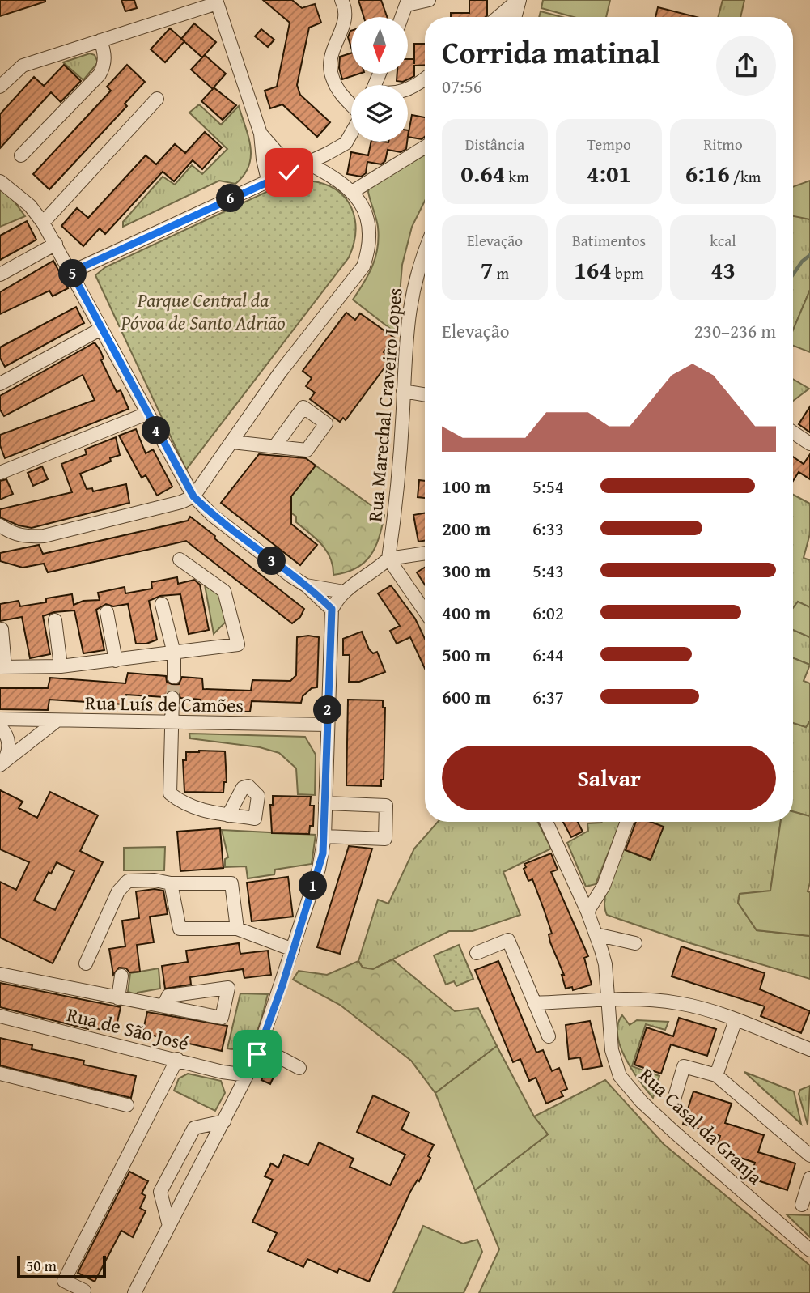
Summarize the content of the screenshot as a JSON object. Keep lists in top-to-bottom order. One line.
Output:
{"streets":{"street":["Rua Marechal Craveiro Lopes","Rua Luís de Camões","Rua de São José","Rua Casal da Granja"]},"parks":["Parque Central da Póvoa de Santo Adrião"],"scale_bar":"50 m","north":"bottom","page":{"heading":["Corrida matinal","07:56"],"stats":[["Distância","0.64 km"],["Tempo","4:01"],["Ritmo","6:16 /km"],["Elevação","7 m"],["Batimentos","164 bpm"],["kcal","43"]],"pins":["6","5","4","3","2","1"],"chart":["Elevação","230–236 m"],"list":[{"name":"100 m","note":"5:54"},{"name":"200 m","note":"6:33"},{"name":"300 m","note":"5:43"},{"name":"400 m","note":"6:02"},{"name":"500 m","note":"6:44"},{"name":"600 m","note":"6:37"}],"buttons":"Salvar","scale":"50 m"}}
